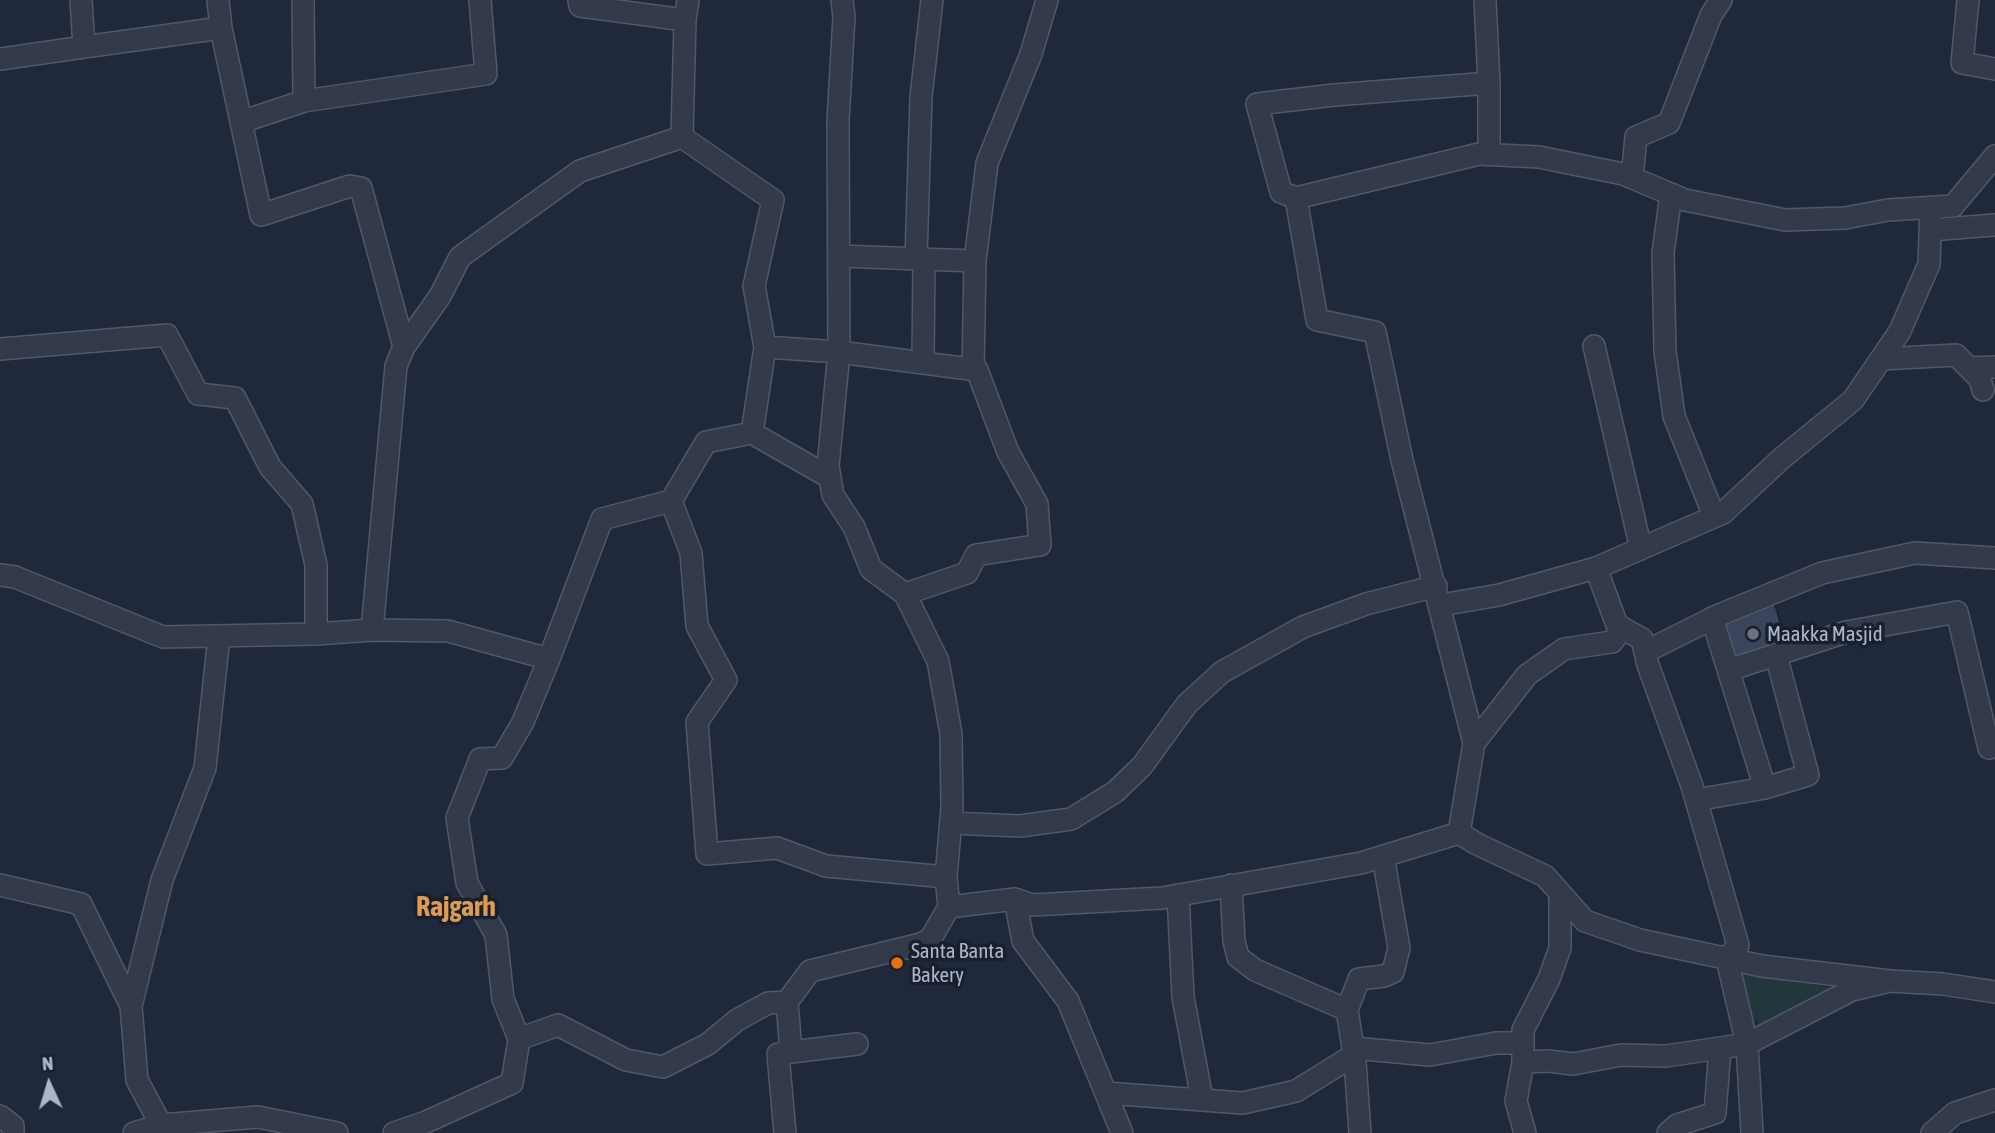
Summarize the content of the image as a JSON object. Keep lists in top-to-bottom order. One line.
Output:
{"districts":["Rajgarh"],"places":["Maakka Masjid","Santa Banta Bakery"],"north":"top"}
